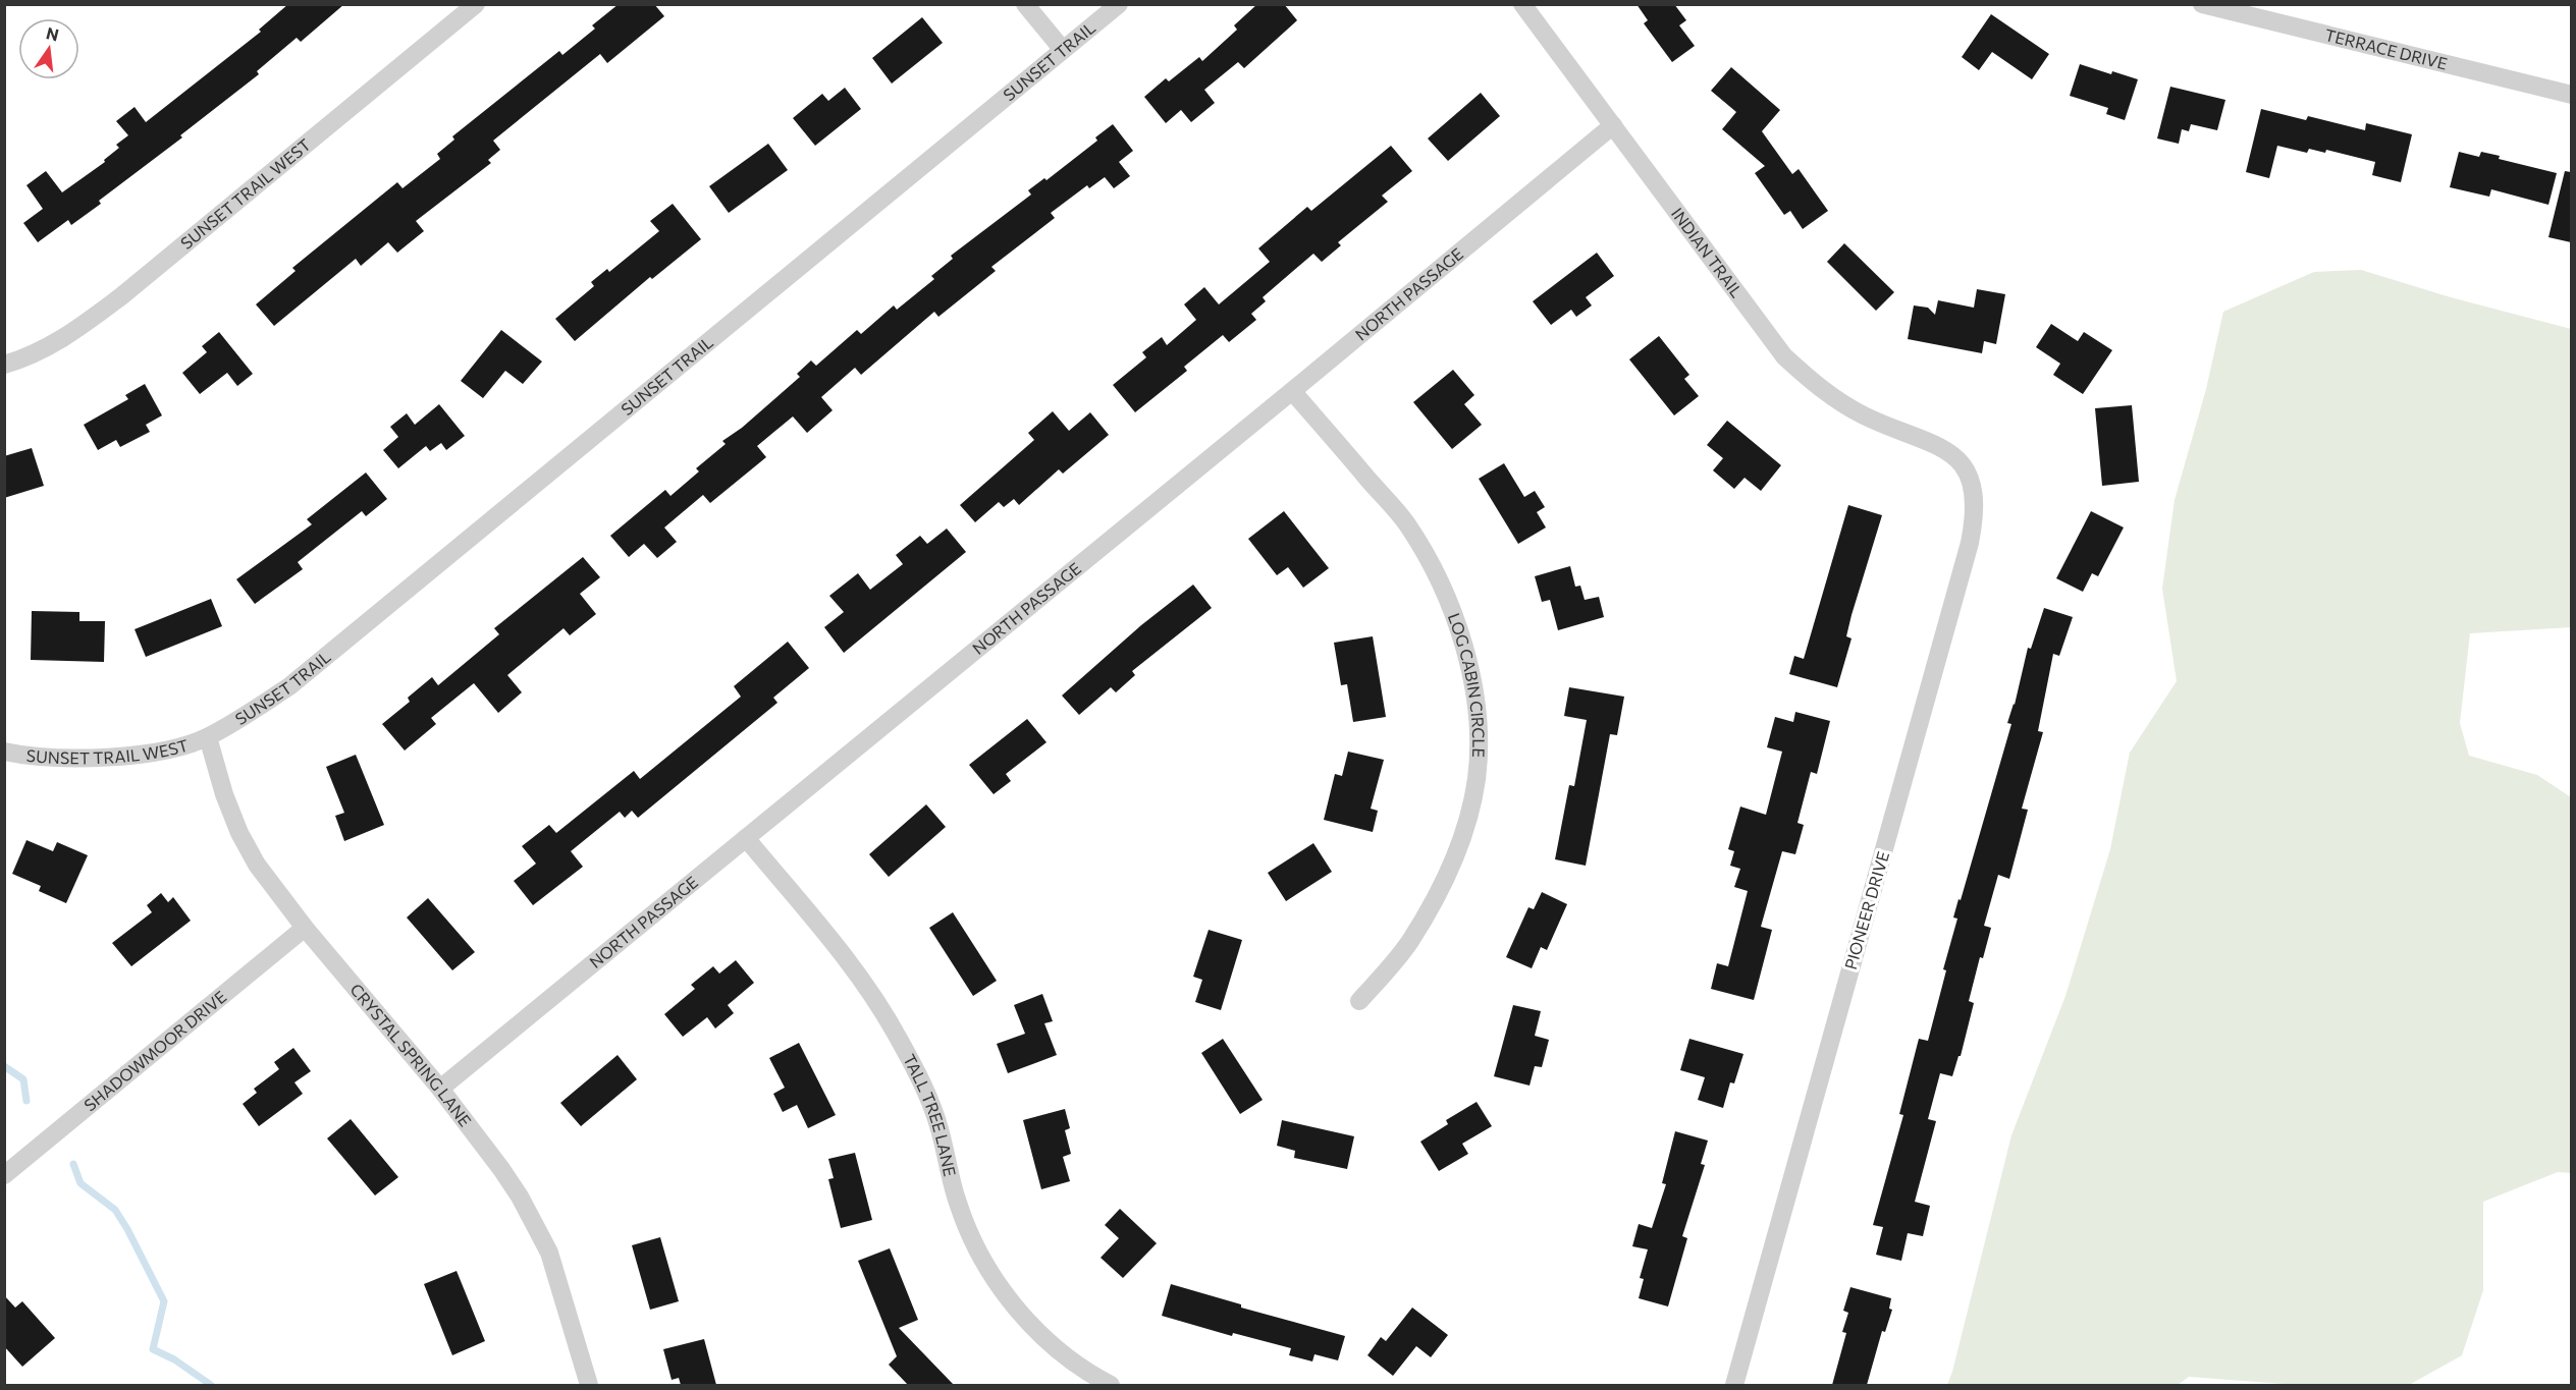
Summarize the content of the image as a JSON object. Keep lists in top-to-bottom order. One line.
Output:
{"streets":{"street":["TERRACE DRIVE","SUNSET TRAIL","SUNSET TRAIL WEST","INDIAN TRAIL","NORTH PASSAGE","LOG CABIN CIRCLE","PIONEER DRIVE","SHADOWMOOR DRIVE","CRYSTAL SPRING LANE","TALL TREE LANE"]},"crossings":[["SUNSET TRAIL","SUNSET TRAIL WEST"],["SUNSET TRAIL","CRYSTAL SPRING LANE"],["SUNSET TRAIL WEST","CRYSTAL SPRING LANE"],["INDIAN TRAIL","NORTH PASSAGE"],["INDIAN TRAIL","PIONEER DRIVE"],["NORTH PASSAGE","LOG CABIN CIRCLE"],["NORTH PASSAGE","CRYSTAL SPRING LANE"],["NORTH PASSAGE","TALL TREE LANE"],["SHADOWMOOR DRIVE","CRYSTAL SPRING LANE"]],"north":"top"}
